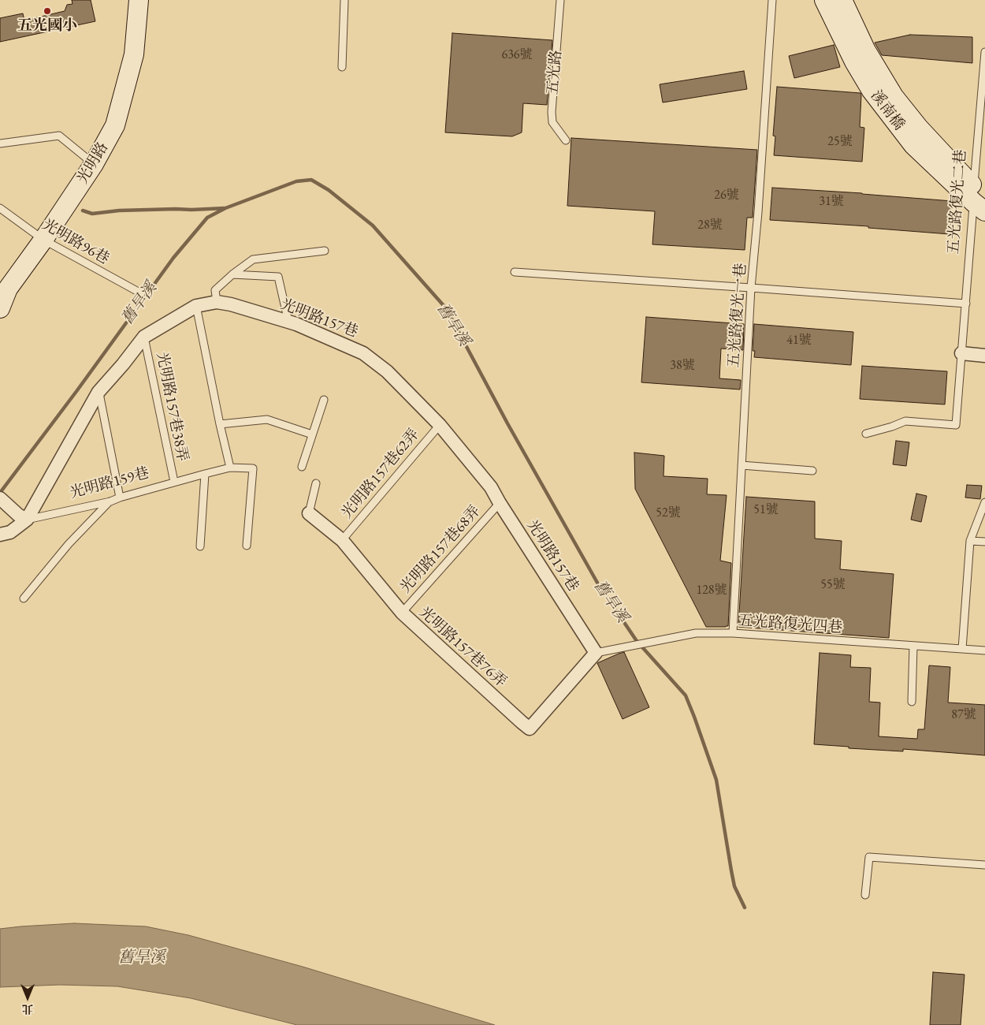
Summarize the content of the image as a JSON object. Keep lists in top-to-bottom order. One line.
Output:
{"streets":{"main road":["溪南橋","光明路"],"street":["光明路157巷","光明路159巷","光明路157巷76弄"],"lane":["五光路","五光路復光二巷","光明路96巷","五光路復光一巷","光明路157巷38弄","光明路157巷62弄","光明路157巷68弄","五光路復光四巷"]},"crossings":[["溪南橋","五光路復光二巷"],["光明路","光明路96巷"],["五光路復光一巷","五光路復光四巷"],["光明路157巷","光明路157巷38弄"],["光明路157巷","光明路157巷62弄"],["光明路157巷","光明路159巷"],["光明路157巷","光明路157巷68弄"],["光明路157巷","五光路復光四巷"],["光明路157巷","光明路157巷76弄"],["光明路157巷38弄","光明路159巷"],["光明路157巷62弄","光明路157巷76弄"],["光明路157巷68弄","光明路157巷76弄"],["五光路復光四巷","光明路157巷76弄"]],"water":["舊旱溪"],"places":["五光國小"],"house_numbers":["636號","25號","26號","31號","28號","41號","38號","51號","52號","55號","128號","87號"],"north":"bottom"}
